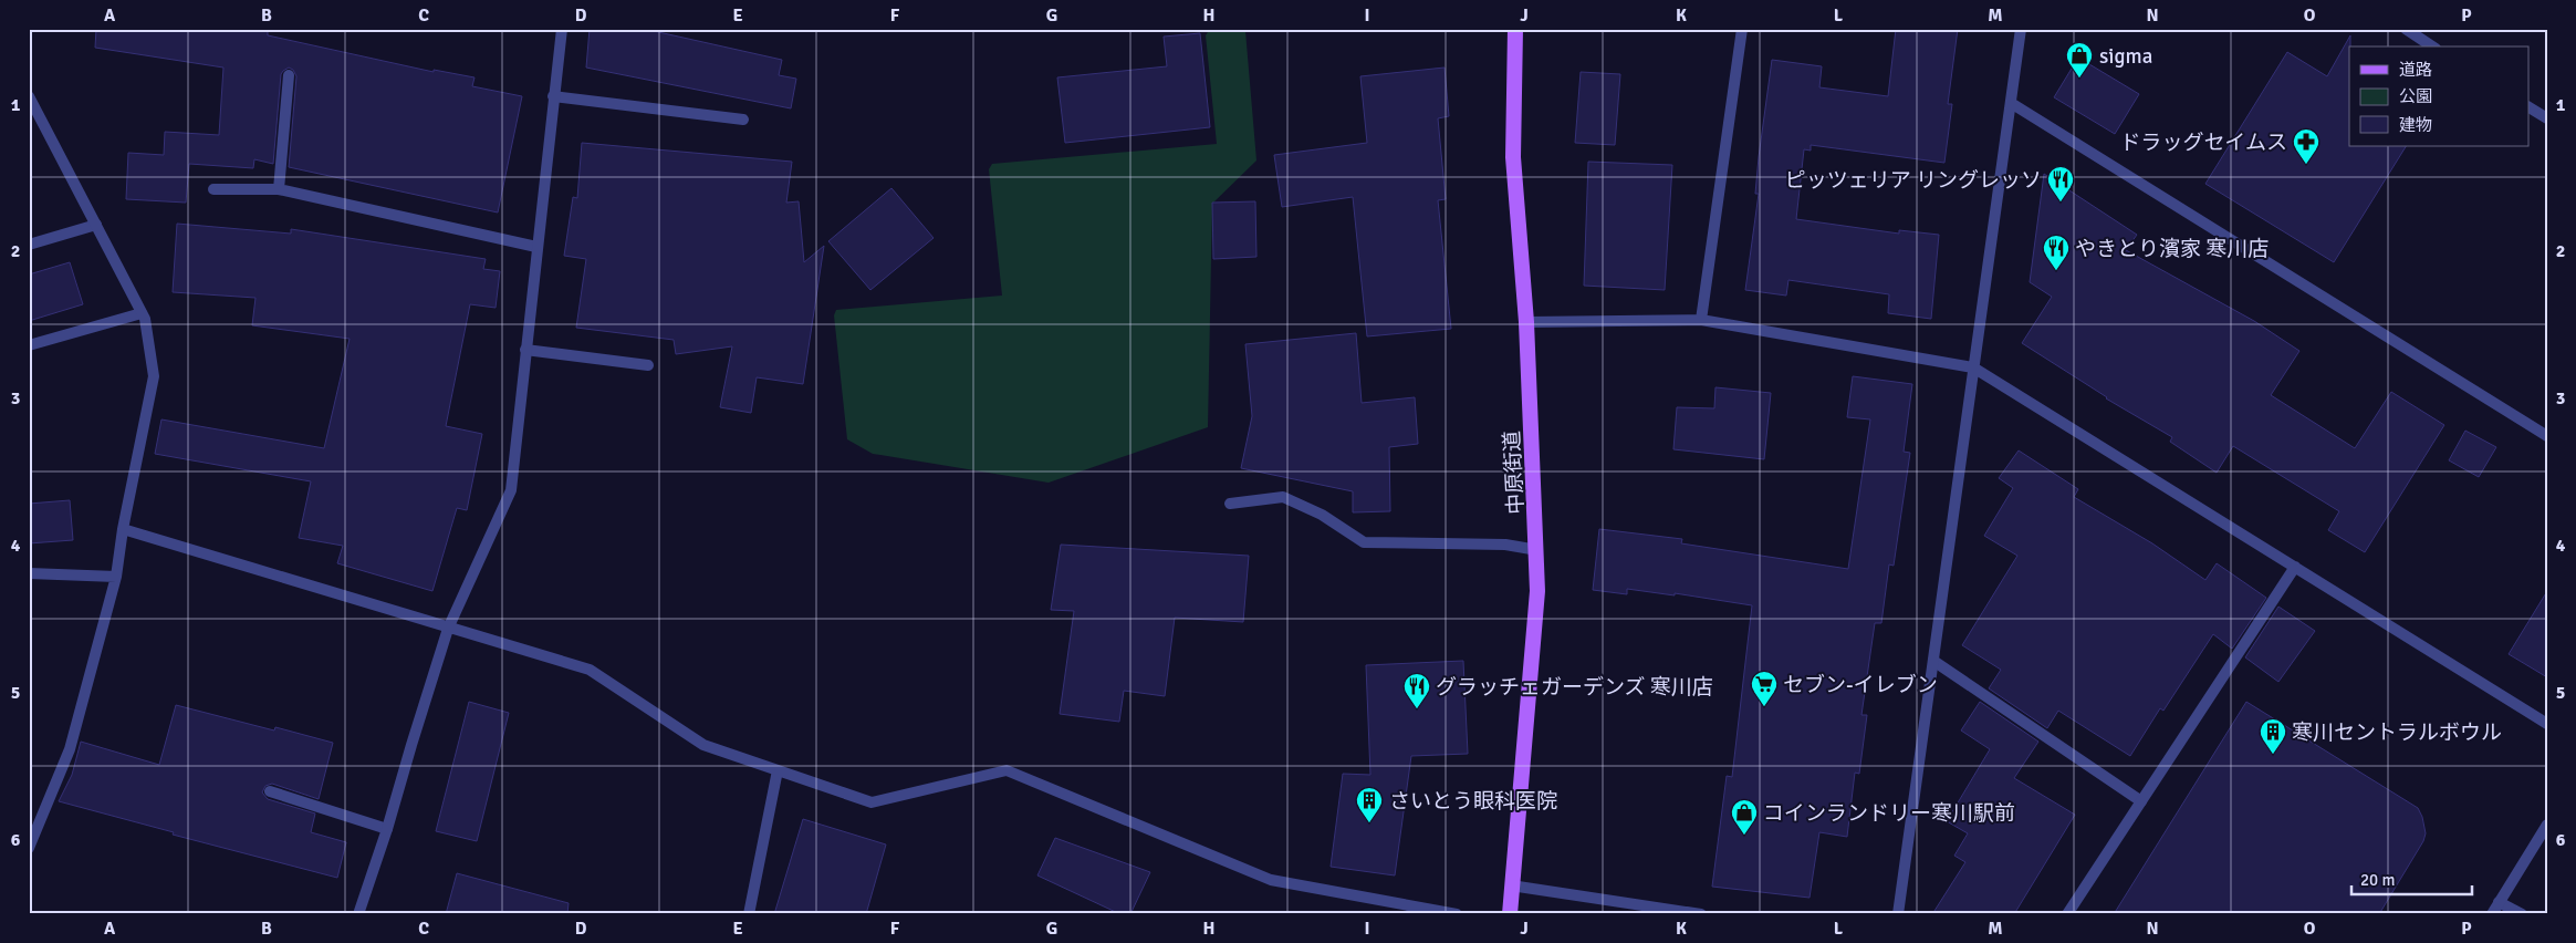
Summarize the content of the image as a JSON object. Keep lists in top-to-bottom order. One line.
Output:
{"streets":{"main road":["中原街道"]},"places":{"shop":["sigma","コインランドリー寒川駅前"],"pharmacy":["ドラッグセイムス"],"restaurant":["ピッツェリア リングレッソ","やきとり濱家 寒川店","グラッチェガーデンズ 寒川店"],"supermarket":["セブン-イレブン"],"building":["寒川セントラルボウル","さいとう眼科医院"]},"legend":["道路","公園","建物"],"scale_bar":"20 m","grid":{"columns":["A","B","C","D","E","F","G","H","I","J","K","L","M","N","O","P"],"rows":["1","2","3","4","5","6"]}}
